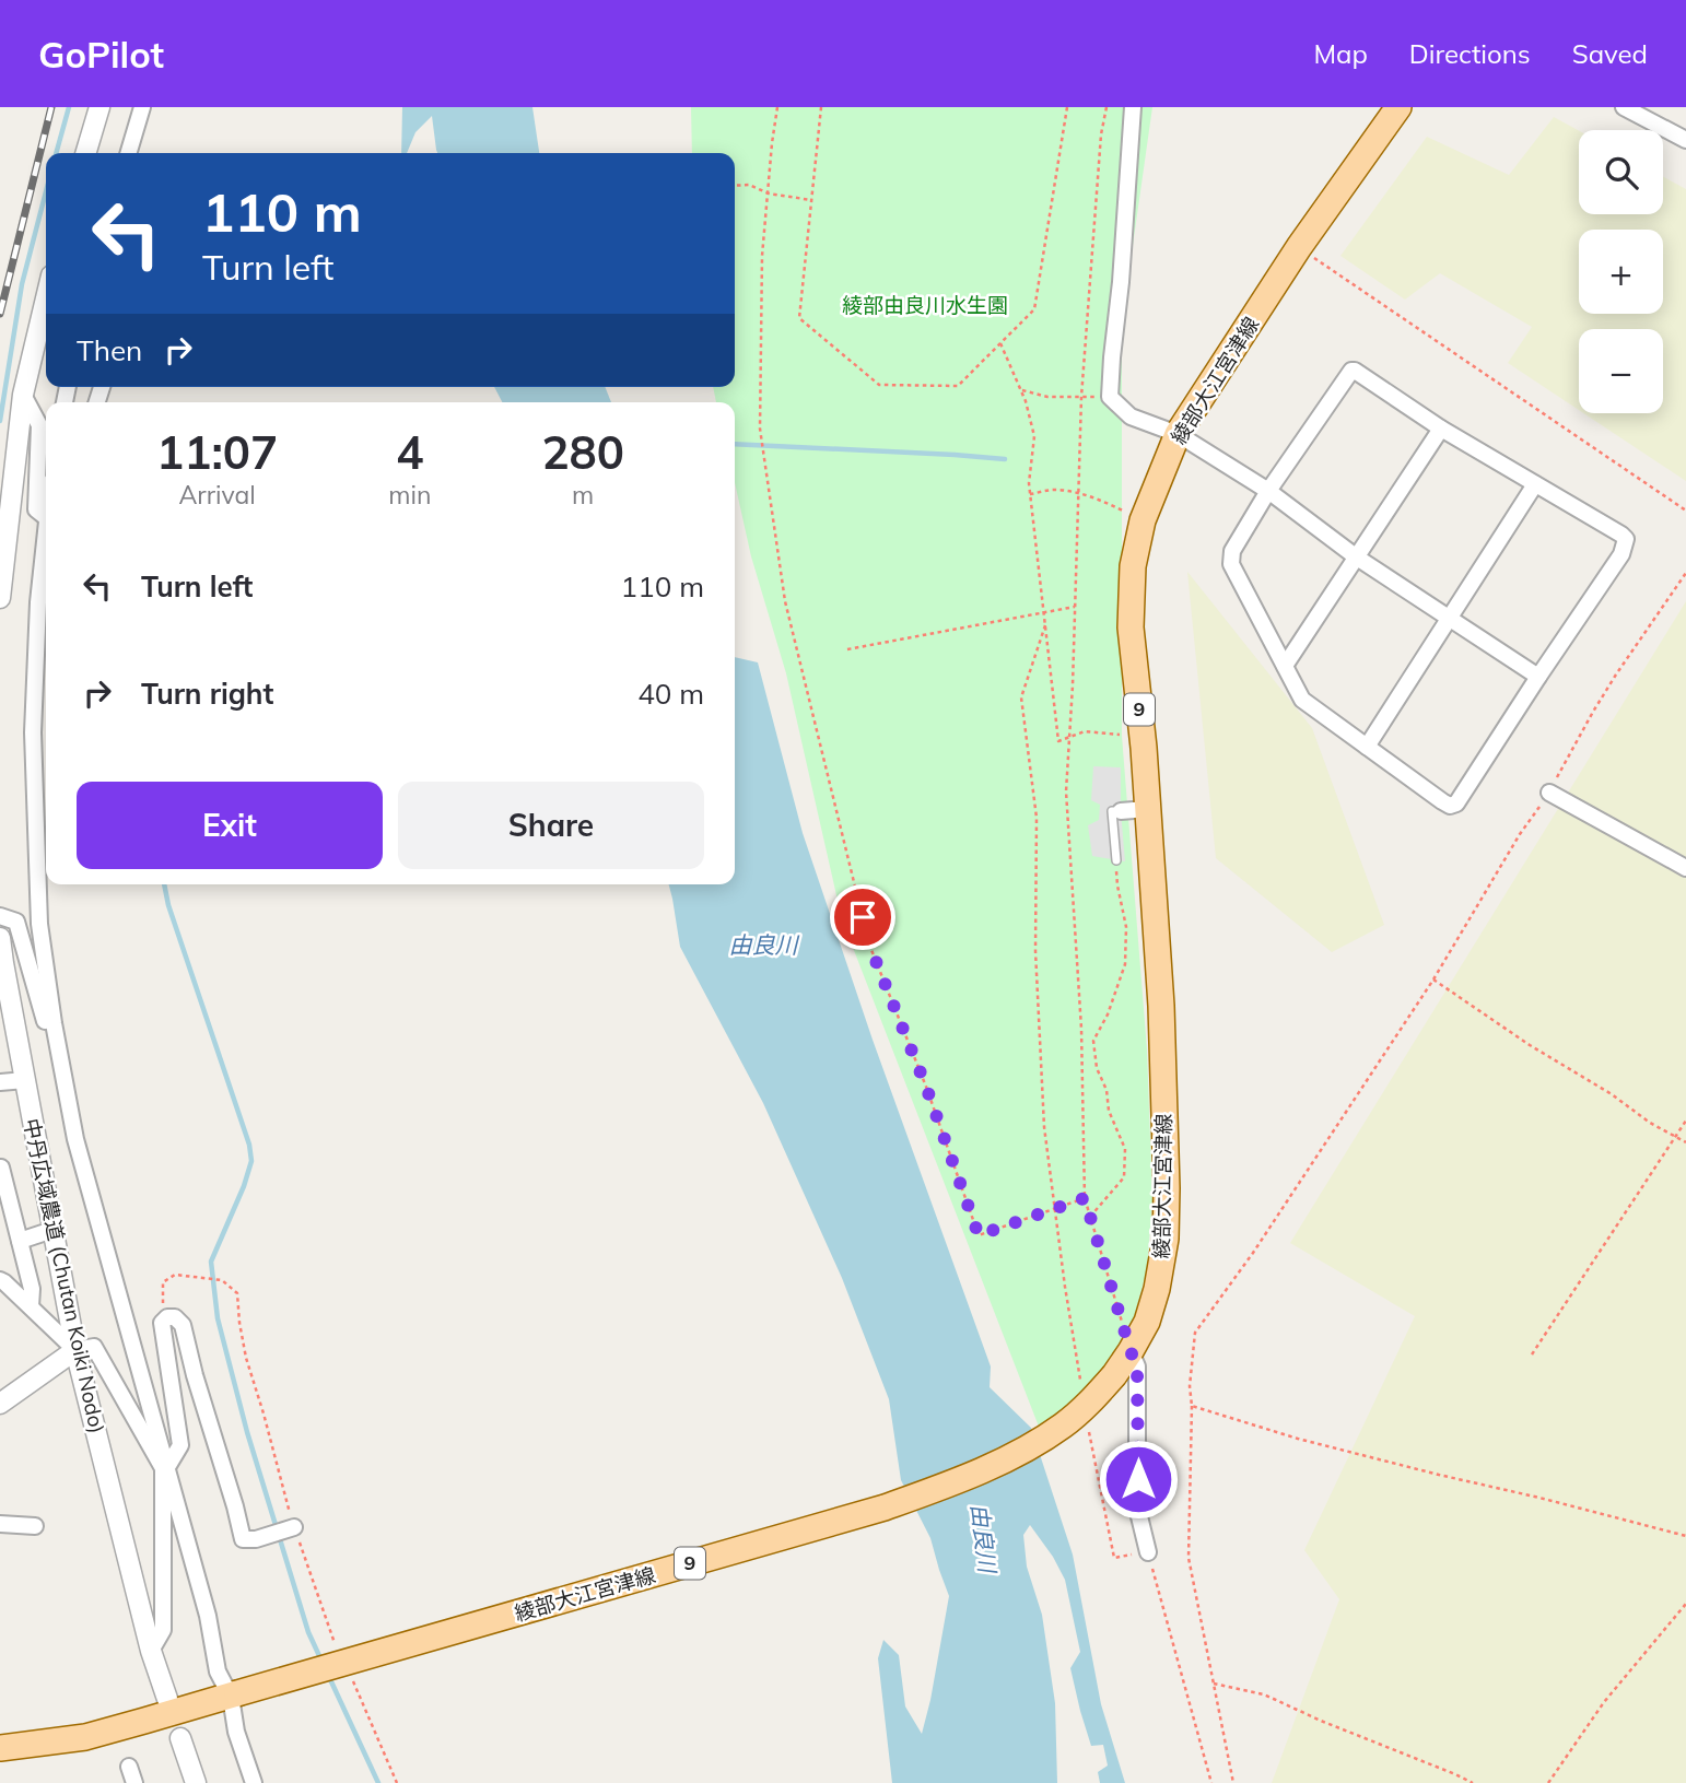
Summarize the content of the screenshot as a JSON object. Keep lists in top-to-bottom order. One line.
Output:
{"streets":{"main road":["綾部大江宮津線","9"],"street":["中丹広域農道 (Chutan Koiki Nodo)"]},"water":["由良川"],"parks":["綾部由良川水生園"],"page":{"header":"GoPilot","nav":["Map","Directions","Saved"],"map_buttons":["+","−"],"turn":["110 m","Turn left"],"then":"Then","eta":["11:07","Arrival","4","min","280","m"],"list":[{"name":"Turn left","value":"110 m"},{"name":"Turn right","value":"40 m"}],"buttons":["Exit","Share"]}}
